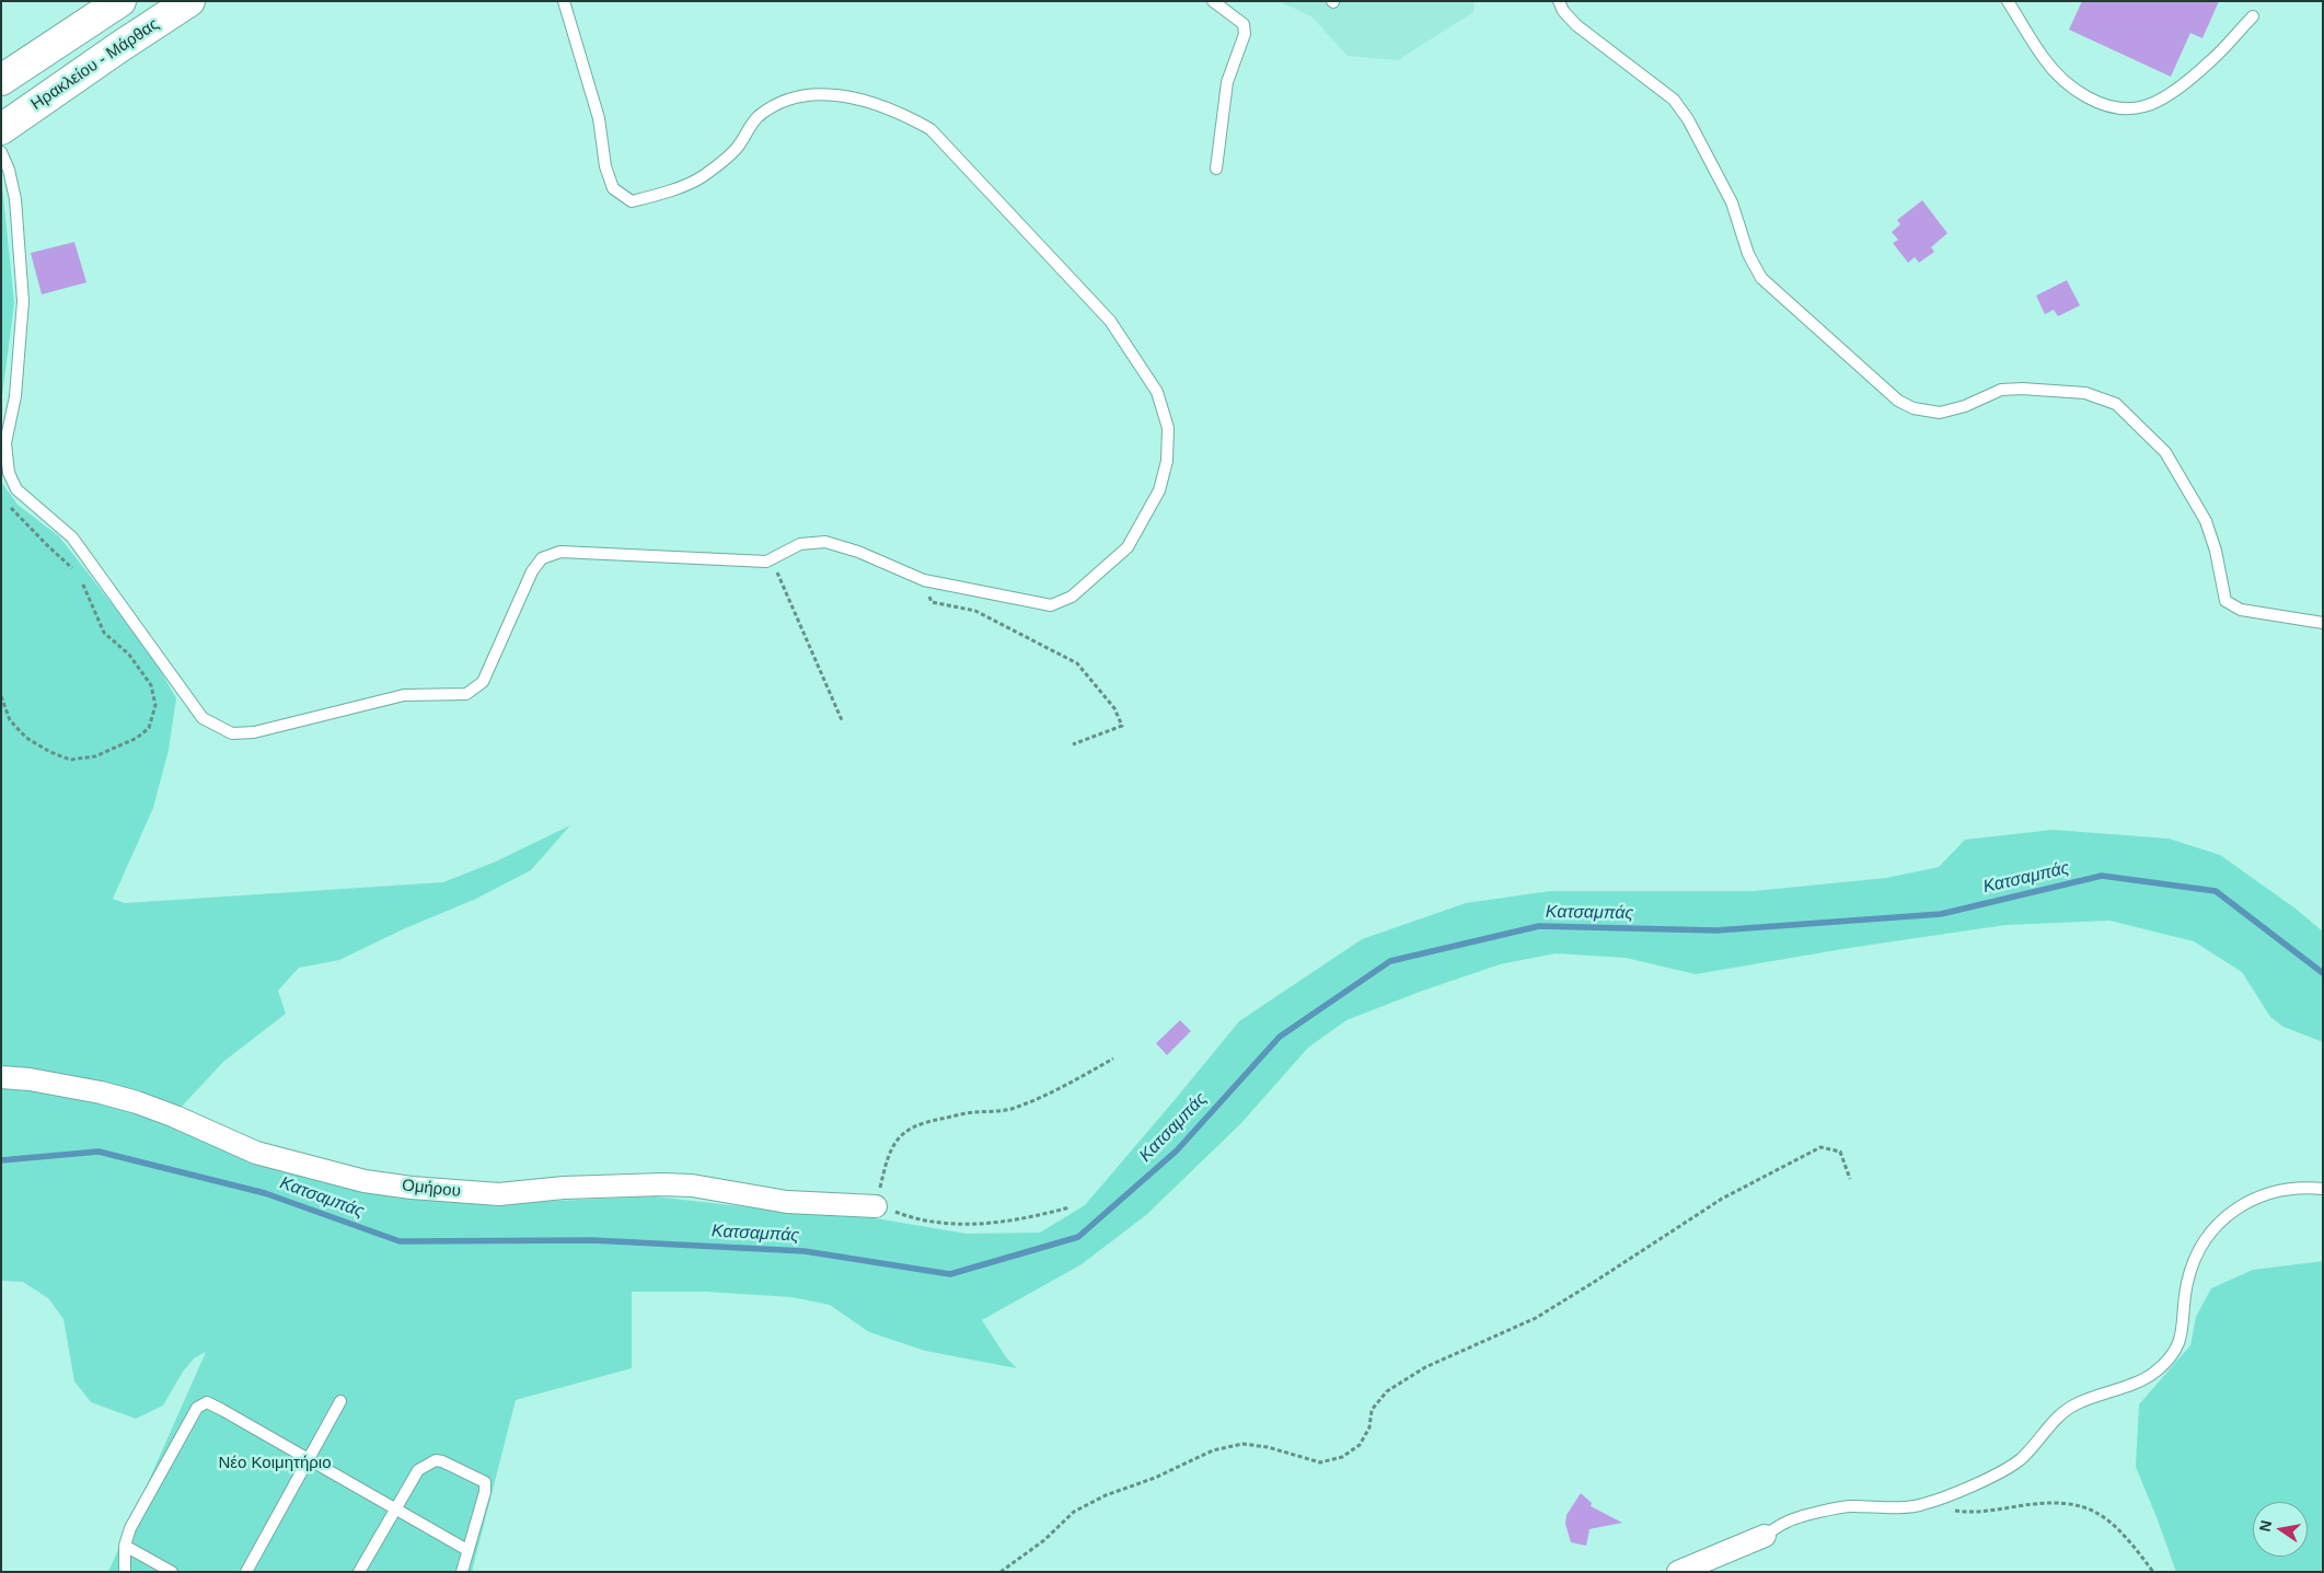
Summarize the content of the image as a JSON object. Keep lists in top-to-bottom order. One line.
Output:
{"streets":{"main road":["Ηρακλείου - Μάρθας"],"street":["Ομήρου"]},"water":["Κατσαμπάς"],"parks":["Νέο Κοιμητήριο"],"north":"left"}
